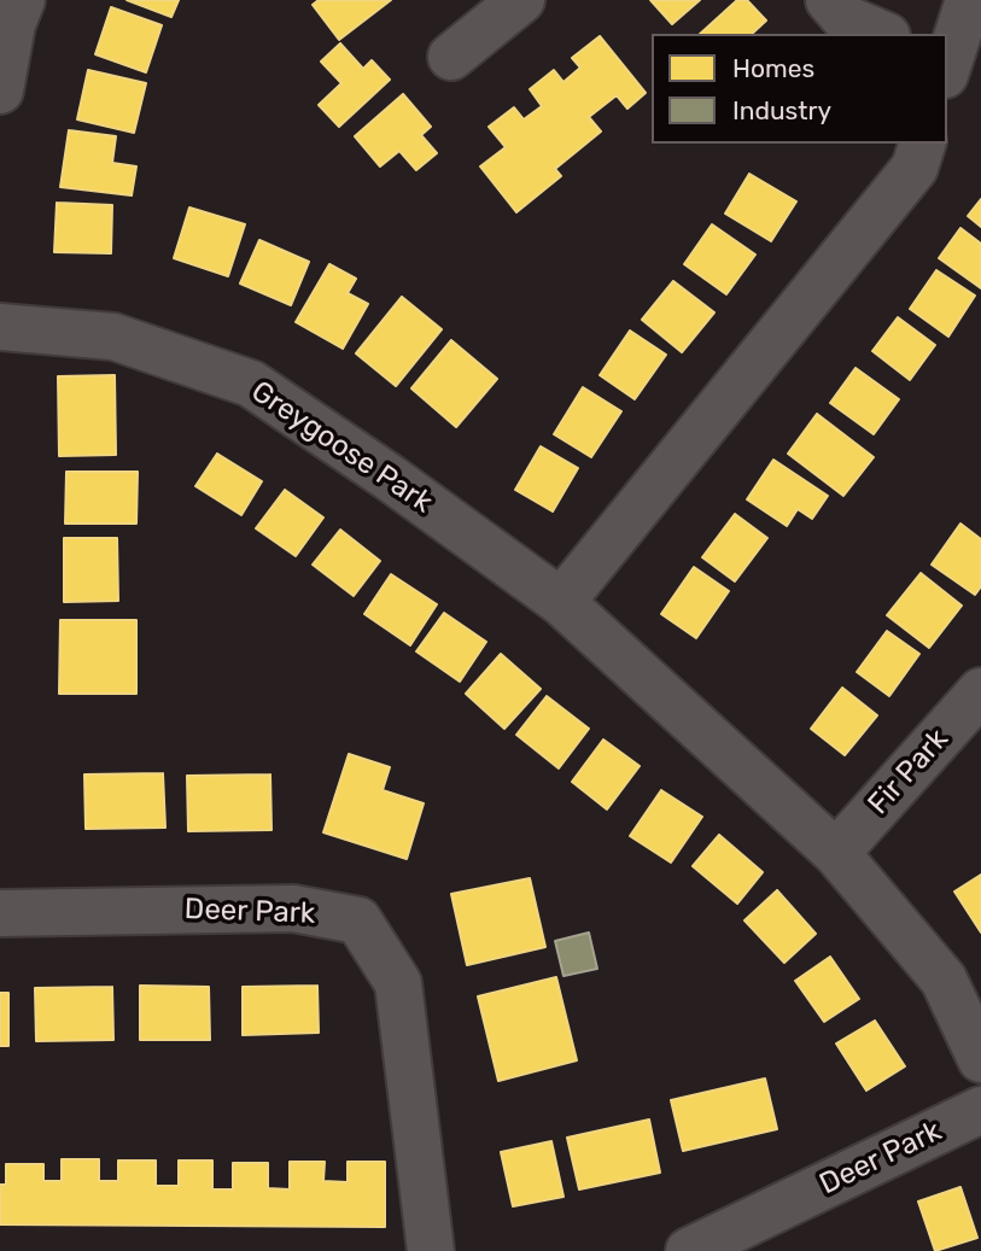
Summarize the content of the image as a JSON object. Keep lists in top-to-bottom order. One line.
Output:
{"streets":{"street":["Greygoose Park","Fir Park","Deer Park"]},"crossings":[["Greygoose Park","Fir Park"]],"legend":["Homes","Industry"]}
